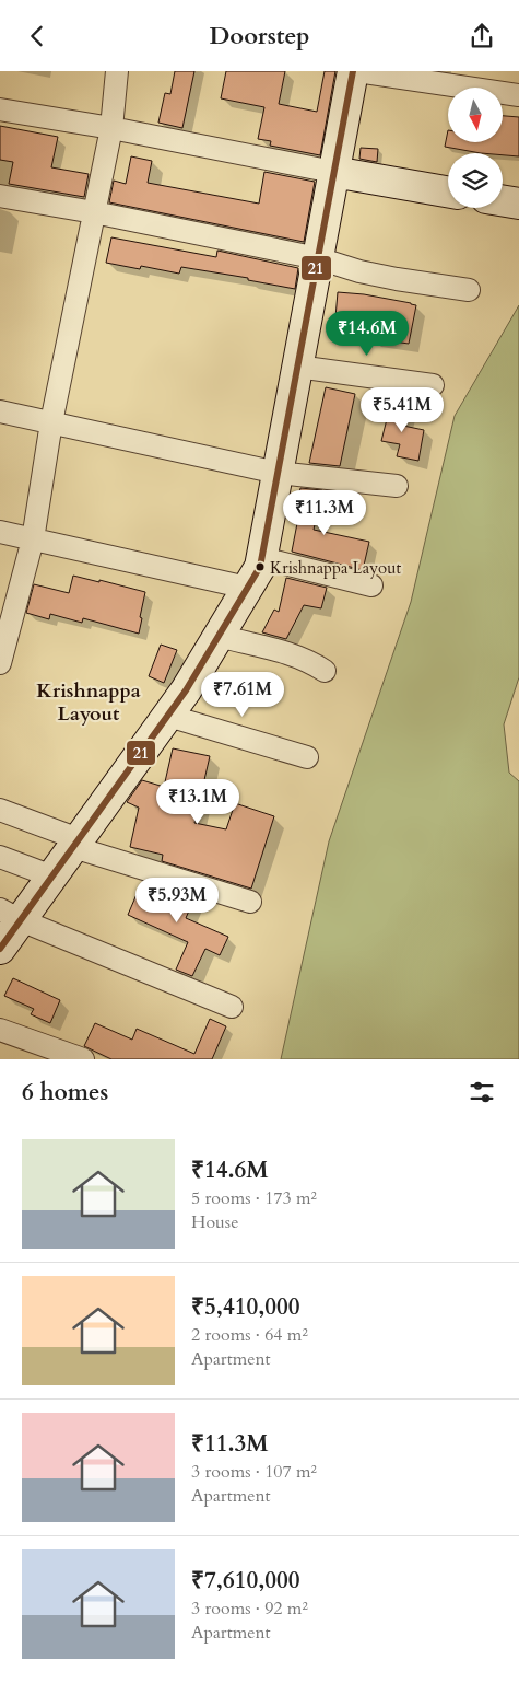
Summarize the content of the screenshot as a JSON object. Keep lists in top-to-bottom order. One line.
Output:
{"districts":["Krishnappa Layout"],"places":["Krishnappa Layout"],"lines":["transit line 21"],"north":"bottom","page":{"header":"Doorstep","price":["₹14.6M","₹5.41M","₹11.3M","₹7.61M","₹13.1M","₹5.93M"],"heading":"6 homes","list":[{"name":"₹14.6M","note":"5 rooms · 173 m² · House"},{"name":"₹5,410,000","note":"2 rooms · 64 m² · Apartment"},{"name":"₹11.3M","note":"3 rooms · 107 m² · Apartment"},{"name":"₹7,610,000","note":"3 rooms · 92 m² · Apartment"}]}}
